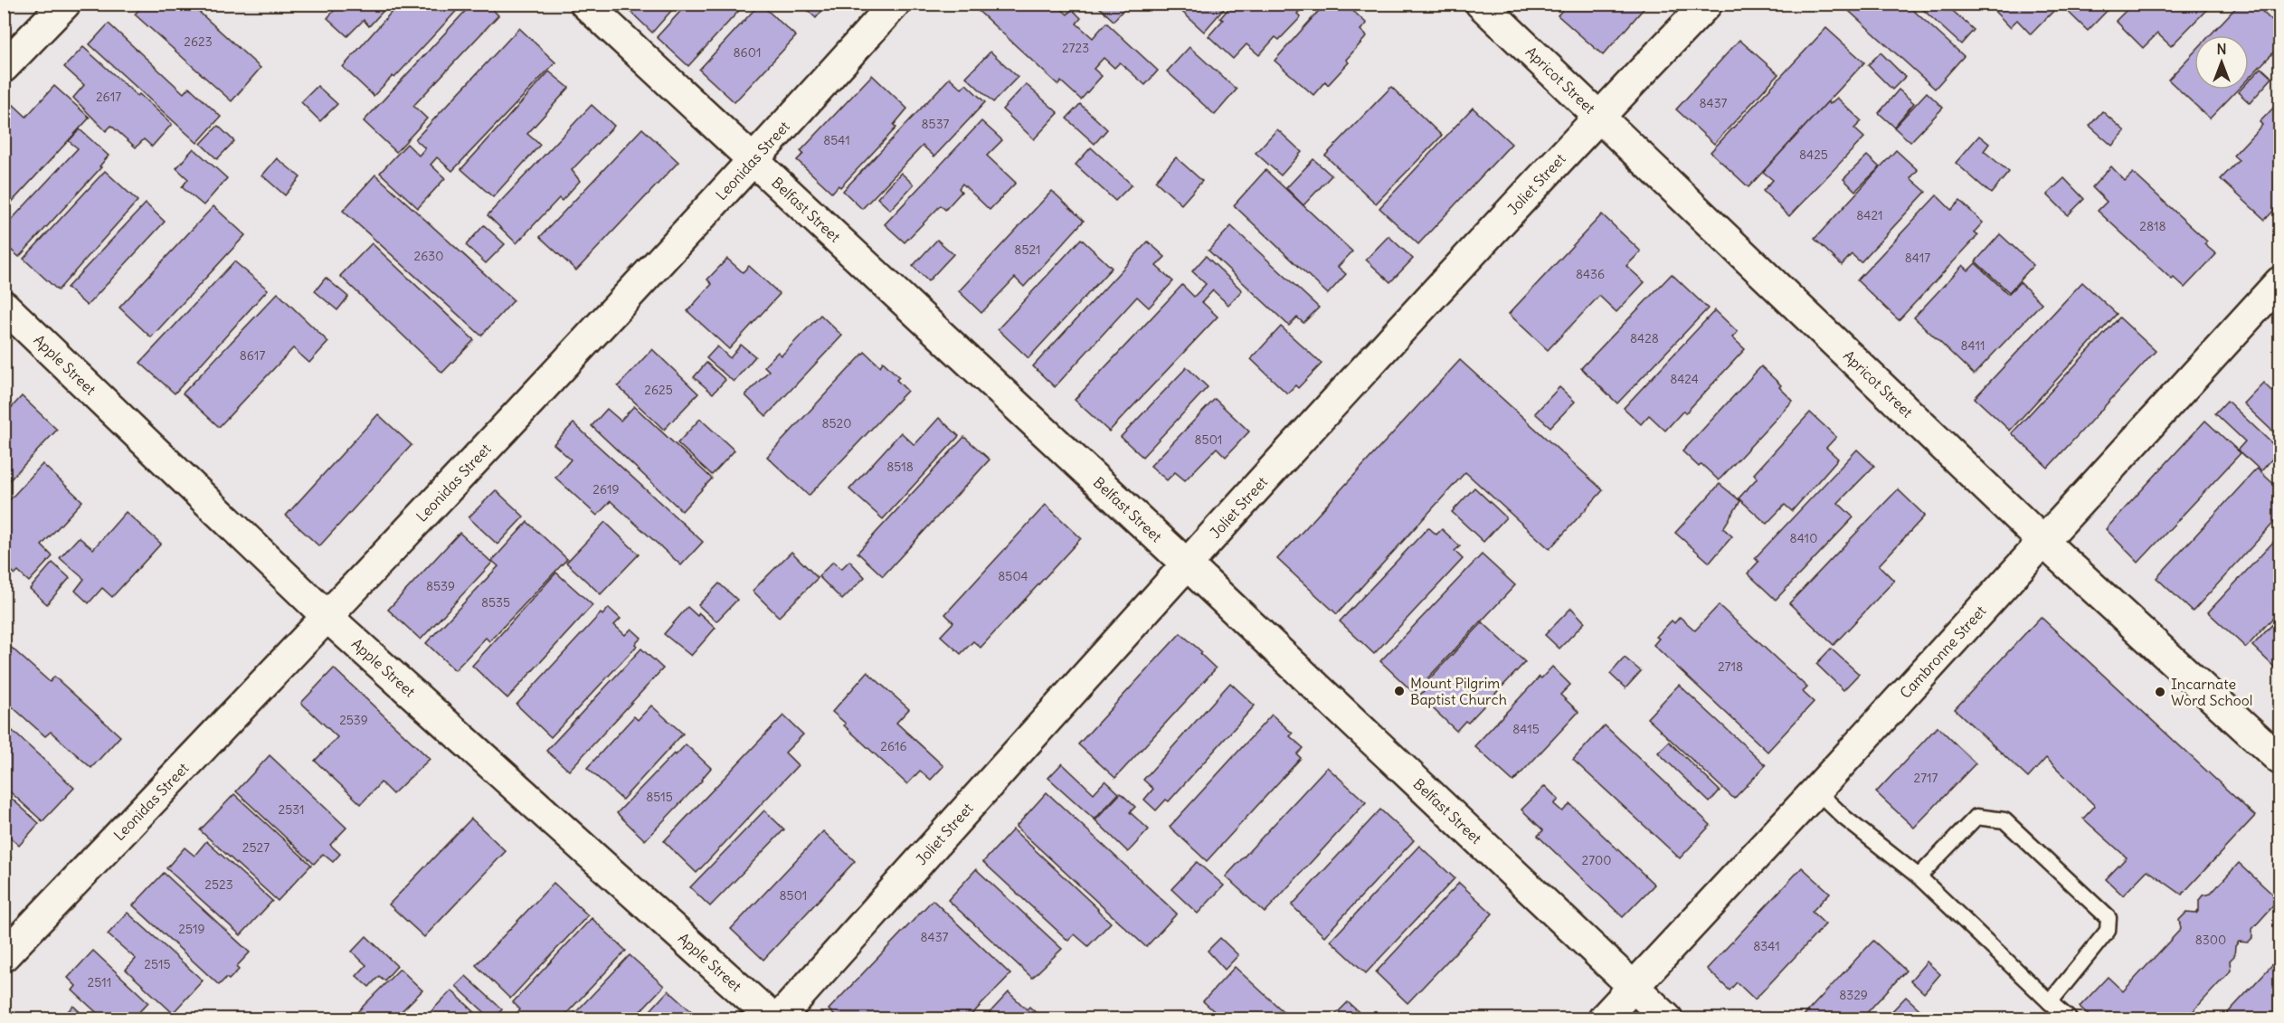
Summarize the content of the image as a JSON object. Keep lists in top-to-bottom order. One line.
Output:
{"streets":{"street":["Apricot Street","Leonidas Street","Joliet Street","Belfast Street","Apple Street","Cambronne Street"]},"crossings":[["Apricot Street","Joliet Street"],["Apricot Street","Cambronne Street"],["Leonidas Street","Belfast Street"],["Leonidas Street","Apple Street"],["Joliet Street","Belfast Street"],["Belfast Street","Cambronne Street"]],"places":["Mount Pilgrim Baptist Church","Incarnate Word School"],"house_numbers":["2623","2723","8601","2617","8437","8537","8541","8425","8421","2818","8521","2630","8417","8436","8428","8411","8617","8424","2625","8520","8501","8518","2619","8410","8504","8539","8535","2718","2539","8415","2616","2717","8515","2531","2527","2700","2523","8501","2519","8437","8300","8341","2515","2511","8329"],"north":"top"}
